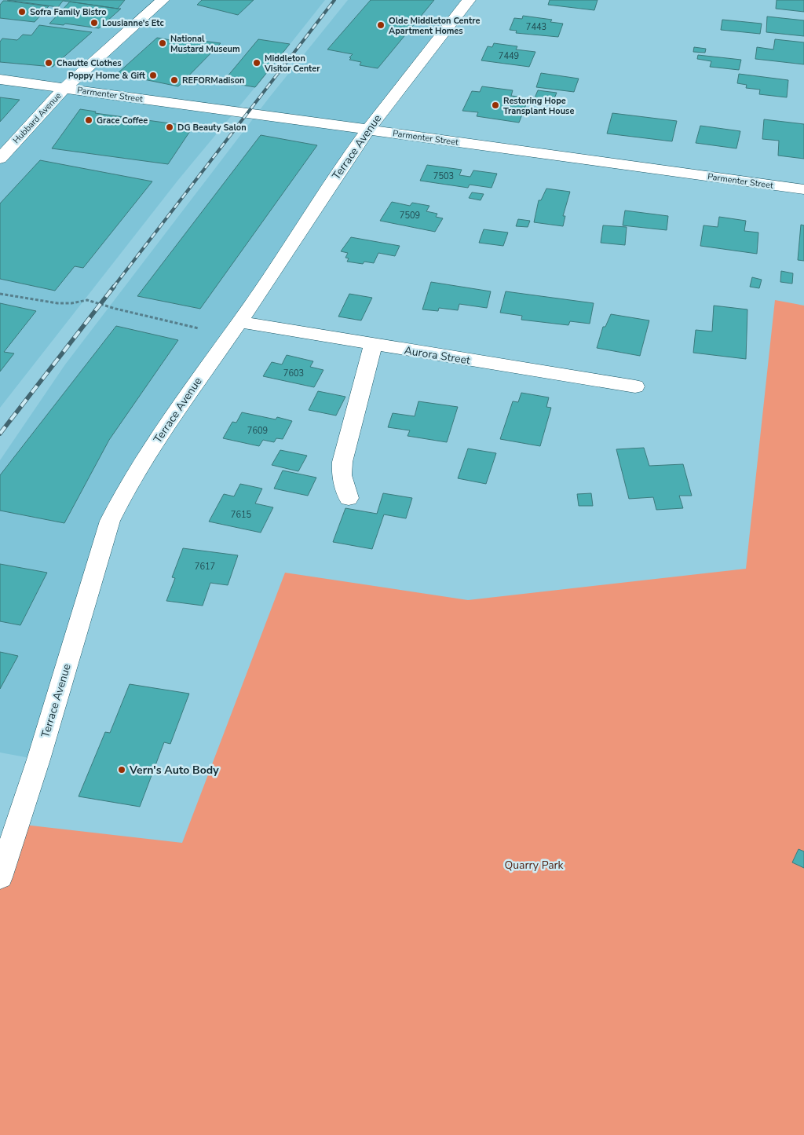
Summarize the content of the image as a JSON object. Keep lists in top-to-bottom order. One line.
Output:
{"streets":{"street":["Parmenter Street","Hubbard Avenue","Terrace Avenue","Aurora Street"]},"crossings":[["Parmenter Street","Hubbard Avenue"],["Parmenter Street","Terrace Avenue"],["Terrace Avenue","Aurora Street"]],"parks":["Quarry Park"],"places":["Sofra Family Bistro","Lousianne's Etc","Olde Middleton Centre Apartment Homes","National Mustard Museum","Chautte Clothes","Middleton Visitor Center","Poppy Home & Gift","REFORMadison","Restoring Hope Transplant House","Grace Coffee","DG Beauty Salon","Vern's Auto Body"],"house_numbers":["7443","7449","7503","7509","7603","7609","7615","7617"]}
